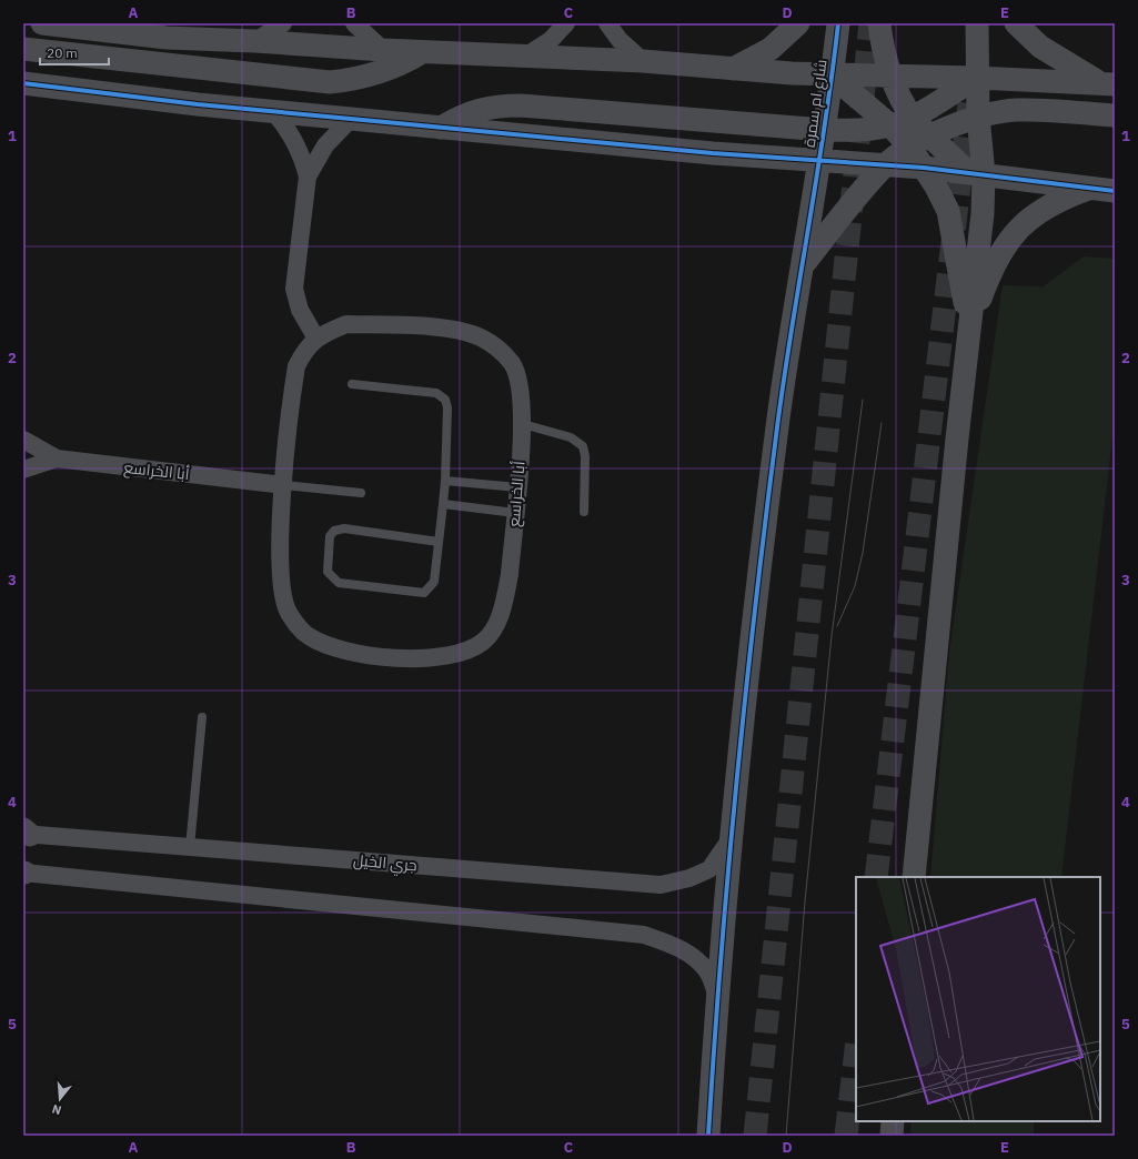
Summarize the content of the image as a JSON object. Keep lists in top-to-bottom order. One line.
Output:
{"streets":{"street":["شارع ام سمرة","أبا الخراسع","جري الخيل"]},"crossings":[["شارع ام سمرة","جري الخيل"]],"scale_bar":"20 m","north":"bottom","grid":{"columns":["A","B","C","D","E"],"rows":["1","2","3","4","5"]}}
